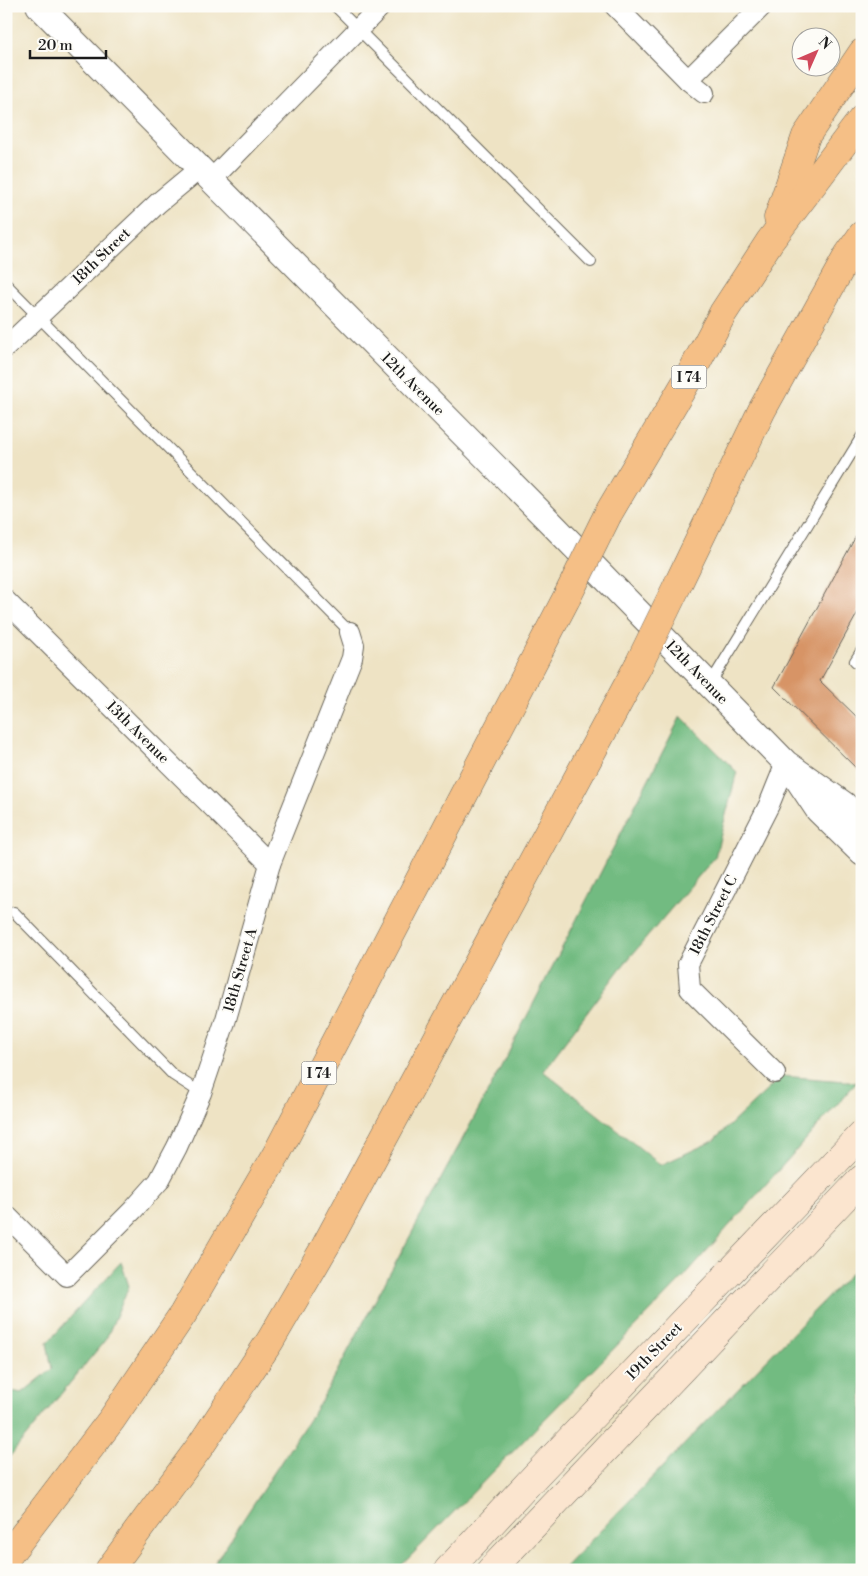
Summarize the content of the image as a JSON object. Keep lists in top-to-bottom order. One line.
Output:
{"streets":{"highway":["I 74"],"main road":["19th Street"],"street":["18th Street","12th Avenue","13th Avenue","18th Street C","18th Street A"]},"crossings":[["18th Street","12th Avenue"],["12th Avenue","18th Street C"],["13th Avenue","18th Street A"]],"scale_bar":"20 m","north":"top right"}
